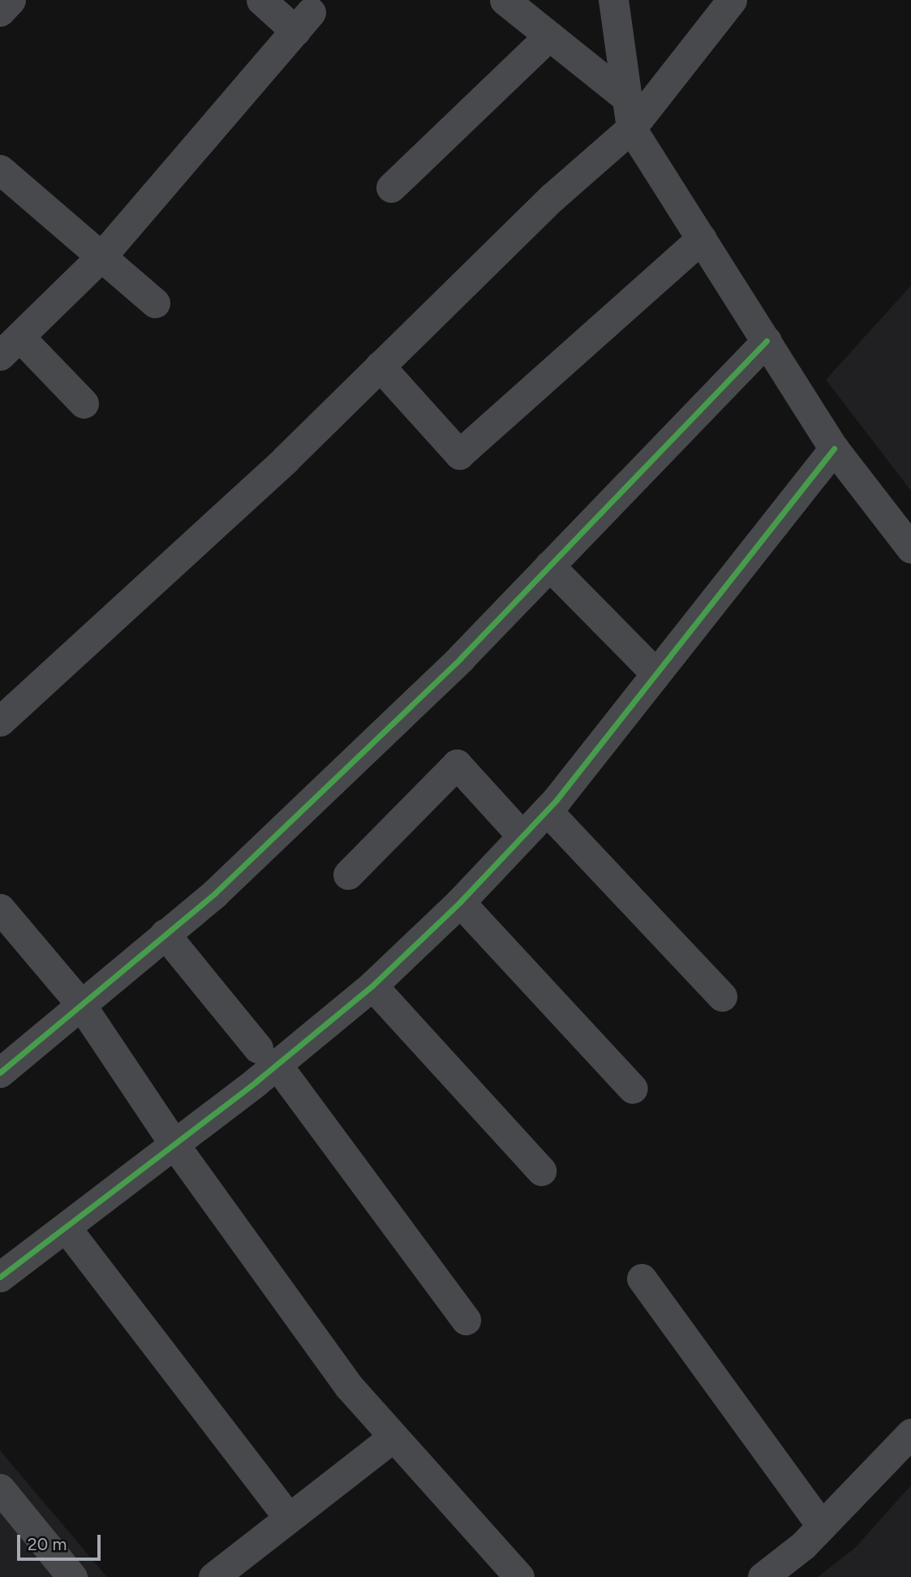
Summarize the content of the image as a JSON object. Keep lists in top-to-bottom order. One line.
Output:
{"scale_bar":"20 m"}
